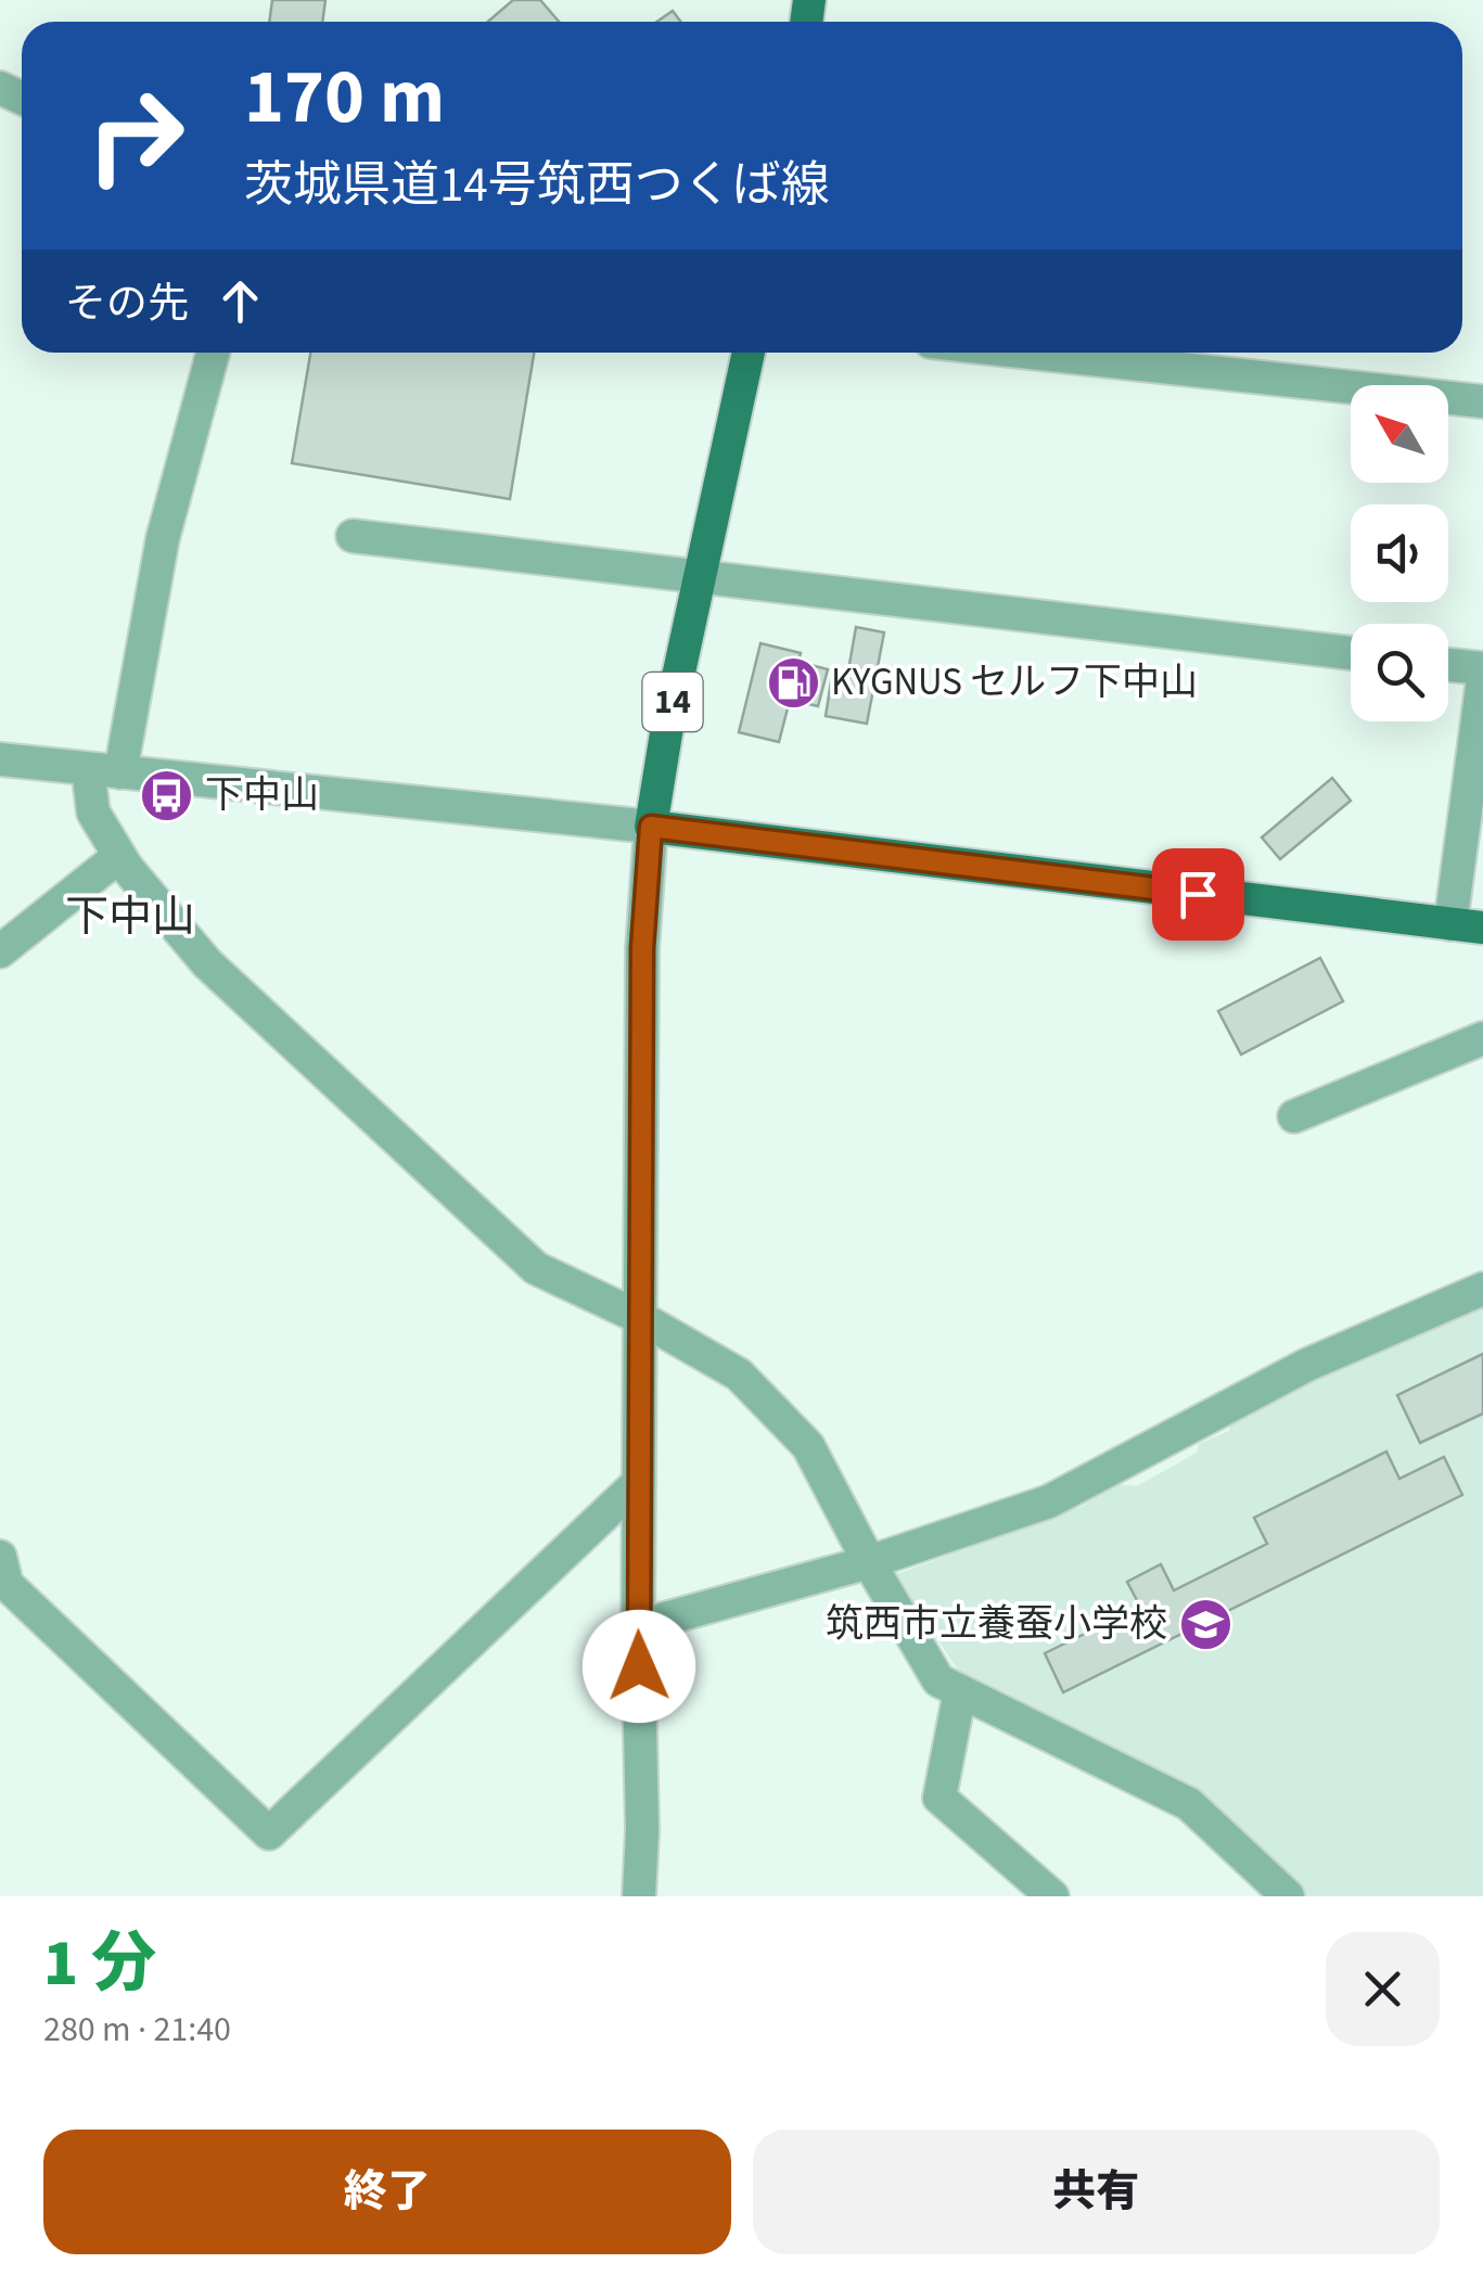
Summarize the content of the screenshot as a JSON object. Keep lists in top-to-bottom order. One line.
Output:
{"streets":{"main road":["14"]},"districts":["下中山"],"places":{"fuel station":["KYGNUS セルフ下中山"],"bus stop":["下中山"],"school or university":["筑西市立養蚕小学校"]},"north":"top left","page":{"turn":["170 m","茨城県道14号筑西つくば線"],"then":"その先","heading":["1 分","280 m · 21:40"],"buttons":["終了","共有"]}}
